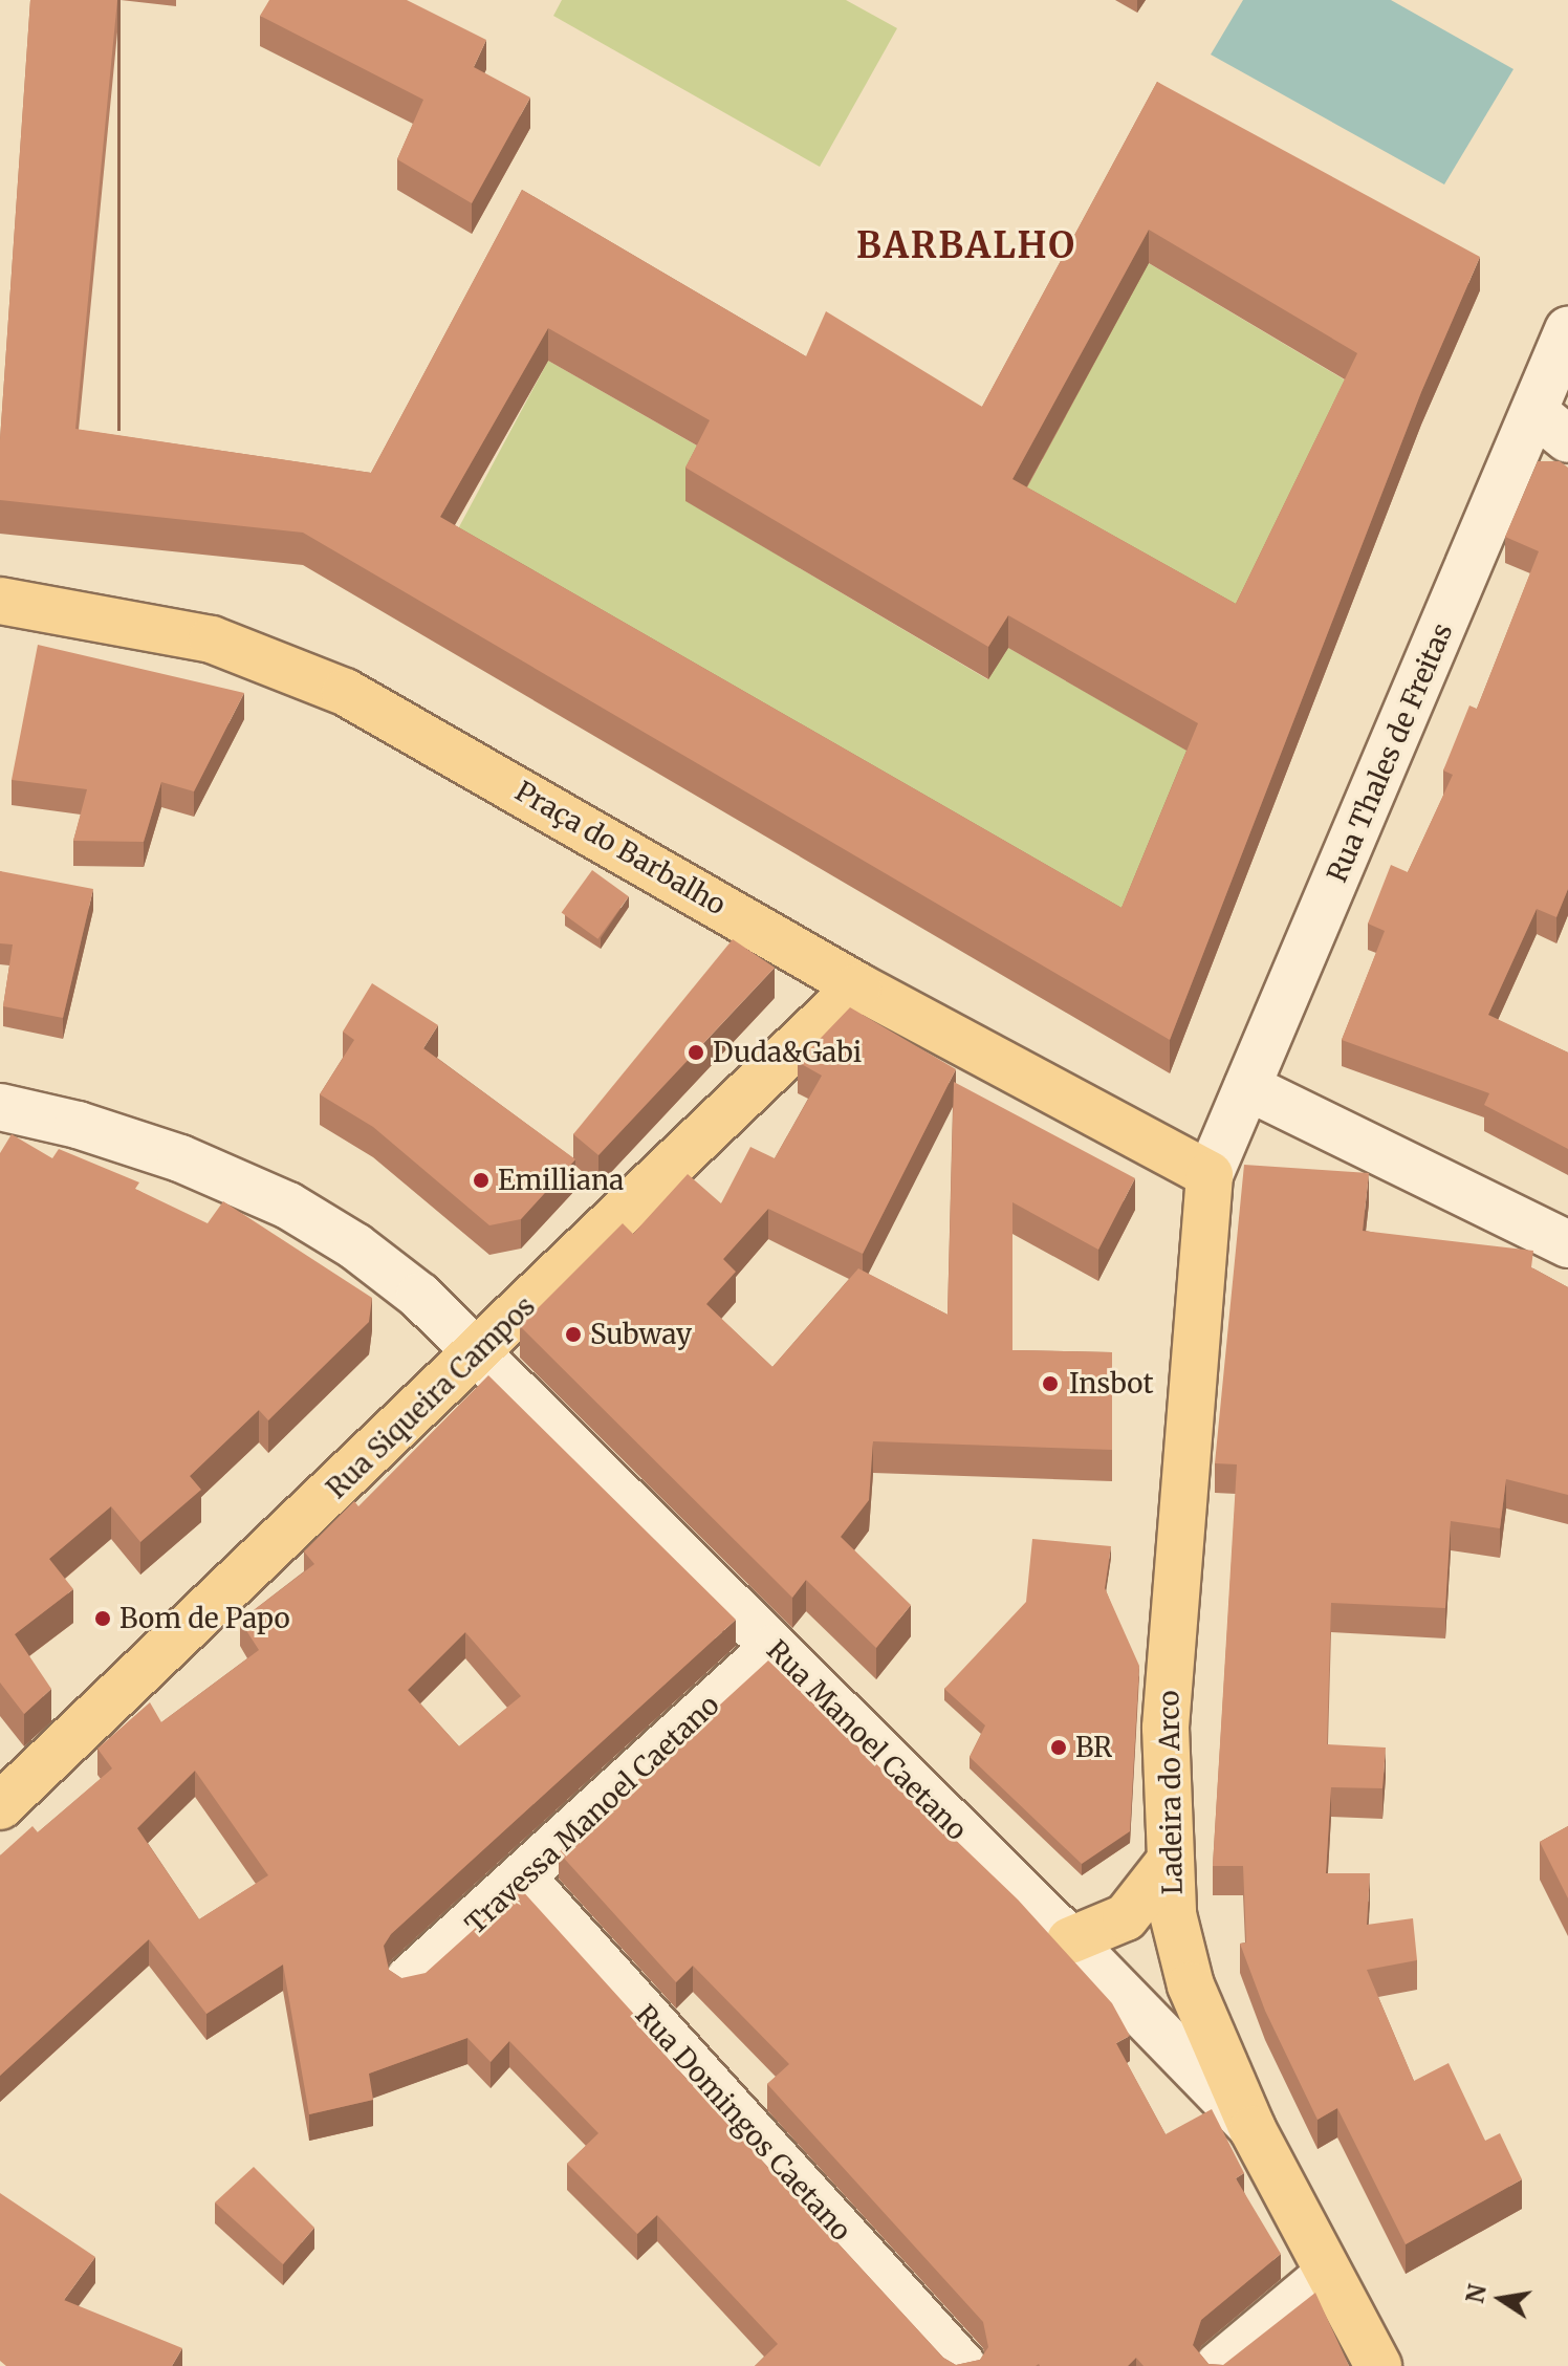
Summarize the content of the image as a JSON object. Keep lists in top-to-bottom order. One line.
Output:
{"streets":{"main road":["Praça do Barbalho","Rua Siqueira Campos","Ladeira do Arco"],"street":["Rua Thales de Freitas","Rua Manoel Caetano","Travessa Manoel Caetano","Rua Domingos Caetano"]},"crossings":[["Rua Thales de Freitas","Praça do Barbalho"],["Rua Thales de Freitas","Ladeira do Arco"],["Praça do Barbalho","Rua Siqueira Campos"],["Praça do Barbalho","Ladeira do Arco"],["Rua Siqueira Campos","Rua Manoel Caetano"],["Rua Manoel Caetano","Ladeira do Arco"],["Rua Manoel Caetano","Travessa Manoel Caetano"],["Travessa Manoel Caetano","Rua Domingos Caetano"]],"districts":["BARBALHO"],"places":["Duda&Gabi","Emilliana","Subway","Insbot","Bom de Papo","BR"],"north":"left"}
